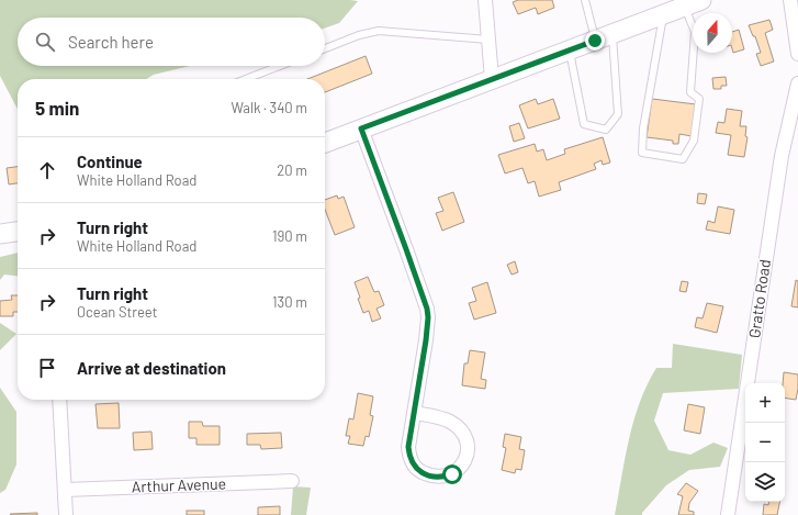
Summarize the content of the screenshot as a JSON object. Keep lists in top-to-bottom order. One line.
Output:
{"streets":{"street":["Gratto Road","Arthur Avenue"]},"north":"top","page":{"search":"Search here","heading":["5 min","Walk · 340 m"],"list":[["Continue","White Holland Road","20 m"],["Turn right","White Holland Road","190 m"],["Turn right","Ocean Street","130 m"],"Arrive at destination"],"map_buttons":["+","−"]}}
